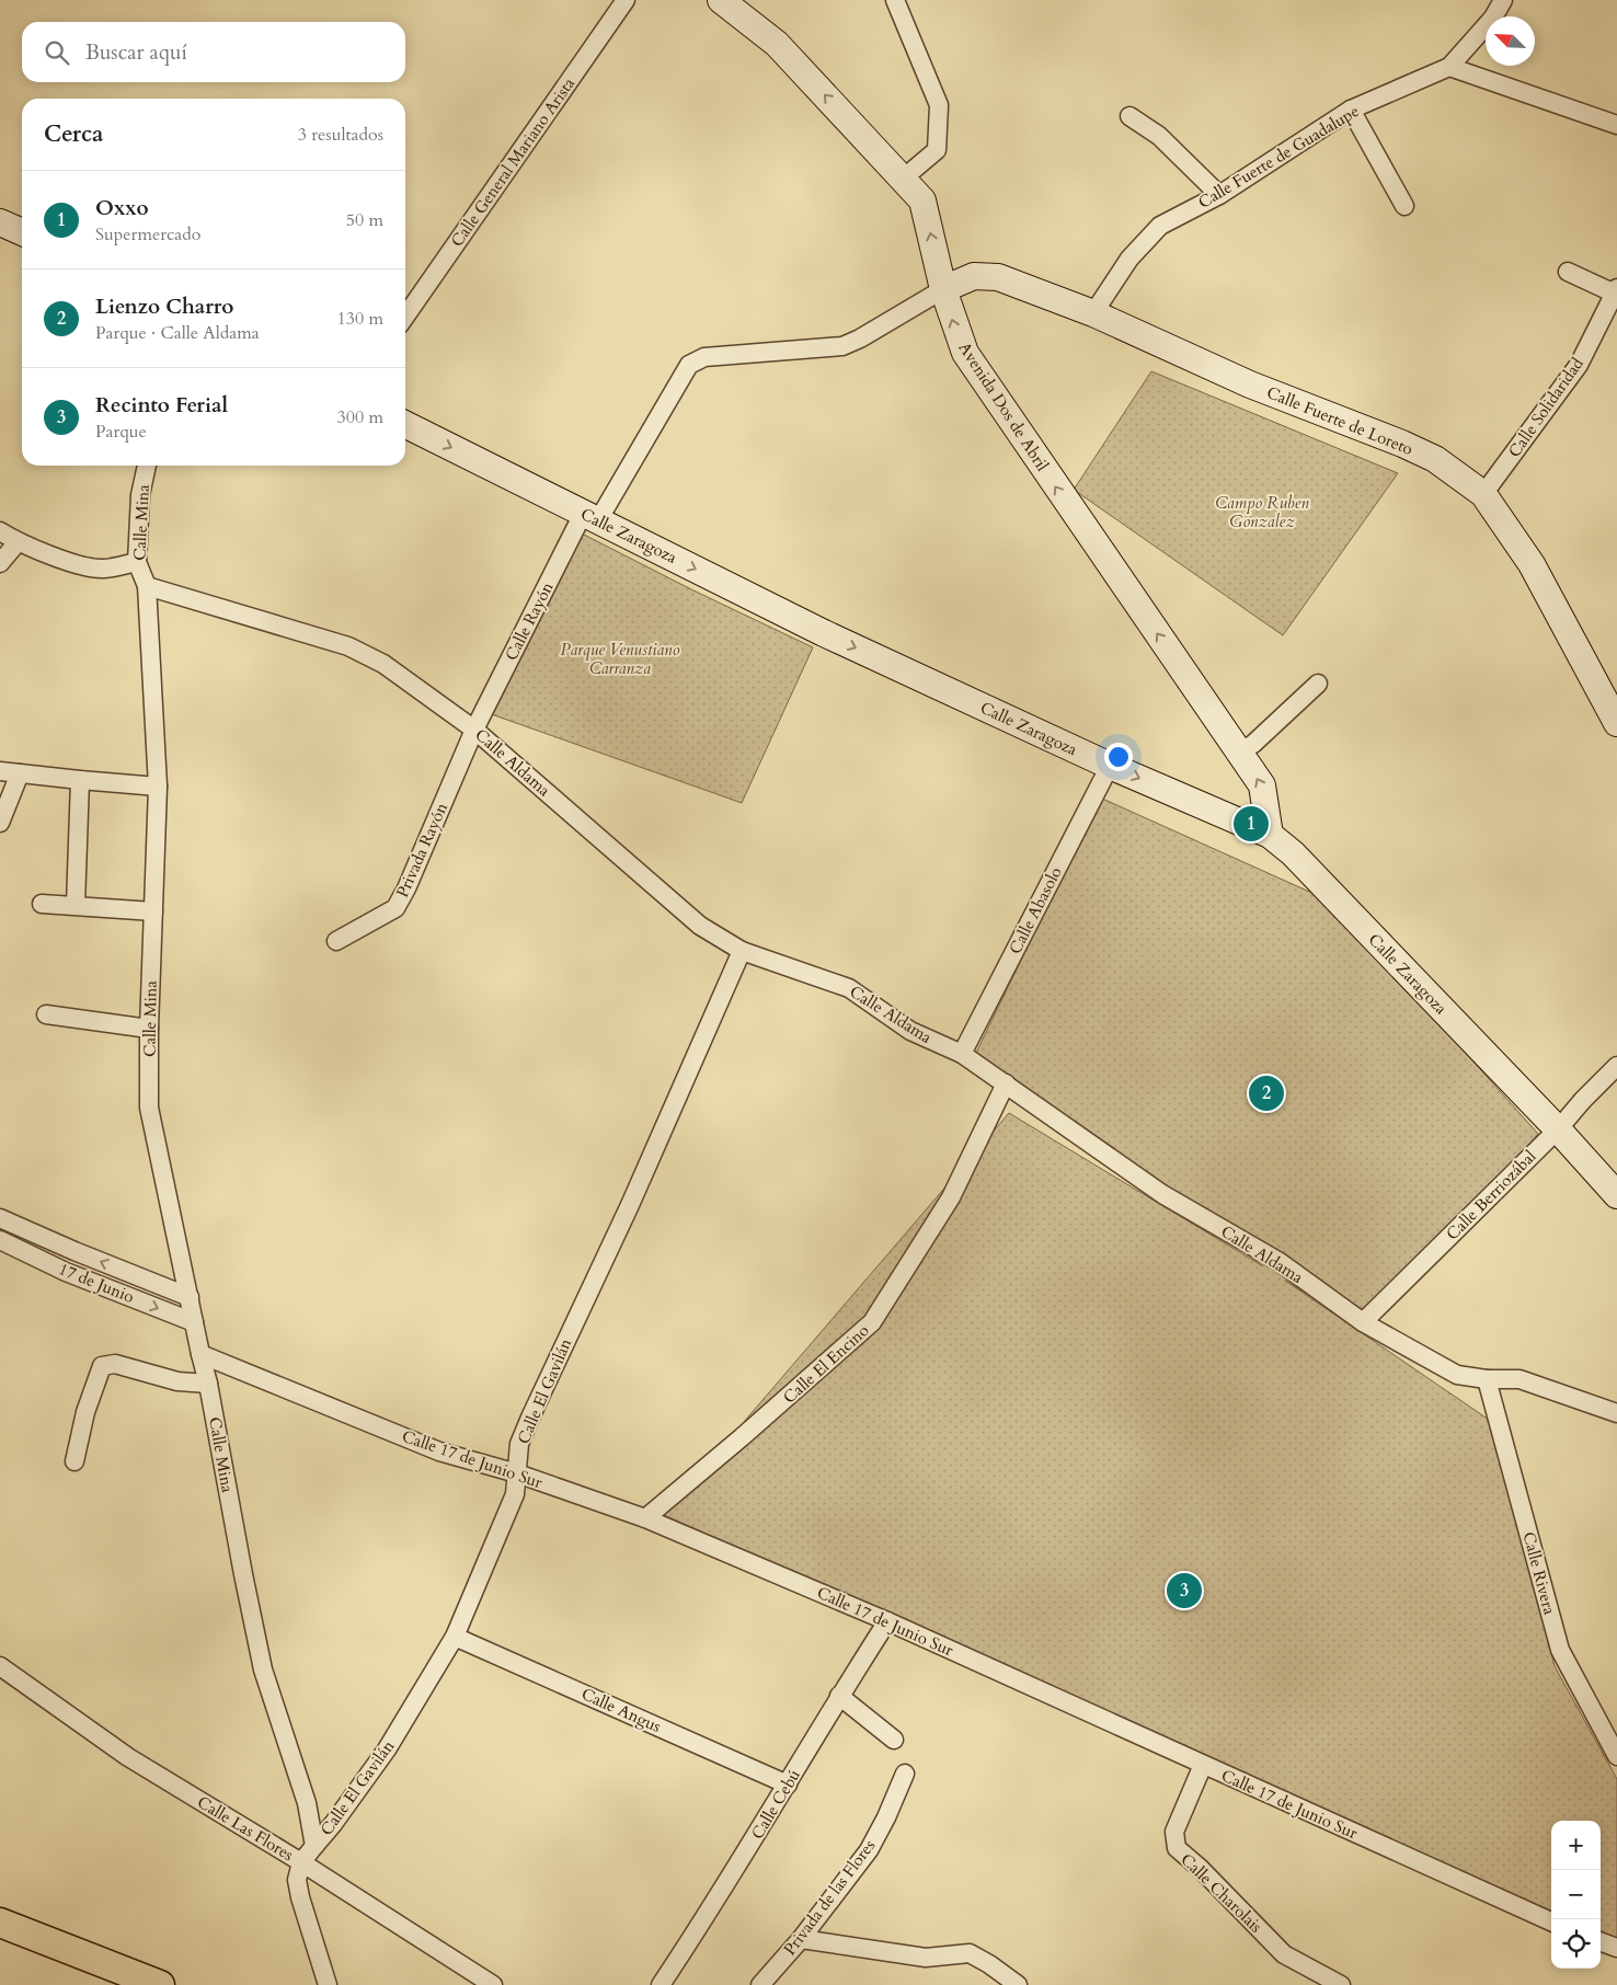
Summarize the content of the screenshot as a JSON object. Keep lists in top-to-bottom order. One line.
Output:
{"streets":{"street":["Calle Fuerte de Guadalupe","Calle General Mariano Arista","Avenida Dos de Abril","Calle Solidaridad","Calle Fuerte de Loreto","Calle Mina","Calle Zaragoza","Calle Rayón","Calle Aldama","Privada Rayón","Calle Abasolo","Calle Berriozábal","17 de Junio","Calle El Encino","Calle El Gavilán","Calle 17 de Junio Sur","Calle Rivera","Calle Angus","Calle Cebú","Calle Las Flores","Calle Charolais","Privada de las Flores"]},"crossings":[["Calle Fuerte de Guadalupe","Calle Fuerte de Loreto"],["Avenida Dos de Abril","Calle Fuerte de Loreto"],["Avenida Dos de Abril","Calle Zaragoza"],["Avenida Dos de Abril","Calle Rayón"],["Calle Solidaridad","Calle Fuerte de Loreto"],["Calle Fuerte de Loreto","Calle Rayón"],["Calle Mina","Calle Aldama"],["Calle Mina","17 de Junio"],["Calle Mina","Calle El Gavilán"],["Calle Mina","Calle 17 de Junio Sur"],["Calle Zaragoza","Calle Rayón"],["Calle Zaragoza","Calle Abasolo"],["Calle Zaragoza","Calle Berriozábal"],["Calle Rayón","Calle Aldama"],["Calle Rayón","Privada Rayón"],["Calle Aldama","Privada Rayón"],["Calle Aldama","Calle Abasolo"],["Calle Aldama","Calle Berriozábal"],["Calle Aldama","Calle El Encino"],["Calle Aldama","Calle El Gavilán"],["Calle Aldama","Calle Rivera"],["Calle El Encino","Calle 17 de Junio Sur"],["Calle El Gavilán","Calle 17 de Junio Sur"],["Calle El Gavilán","Calle Angus"],["Calle 17 de Junio Sur","Calle Cebú"],["Calle 17 de Junio Sur","Calle Charolais"],["Calle Angus","Calle Cebú"]],"one_way":["Avenida Dos de Abril","Calle Zaragoza"],"parks":["Campo Ruben Gonzalez","Parque Venustiano Carranza"],"north":"top left","page":{"search":"Buscar aquí","heading":["Cerca","3 resultados"],"list":[{"mark":"1","name":"Oxxo","note":"Supermercado","value":"50 m"},{"mark":"2","name":"Lienzo Charro","note":"Parque · Calle Aldama","value":"130 m"},{"mark":"3","name":"Recinto Ferial","note":"Parque","value":"300 m"}],"pins":["1","2","3"],"map_buttons":["+","−"]}}
